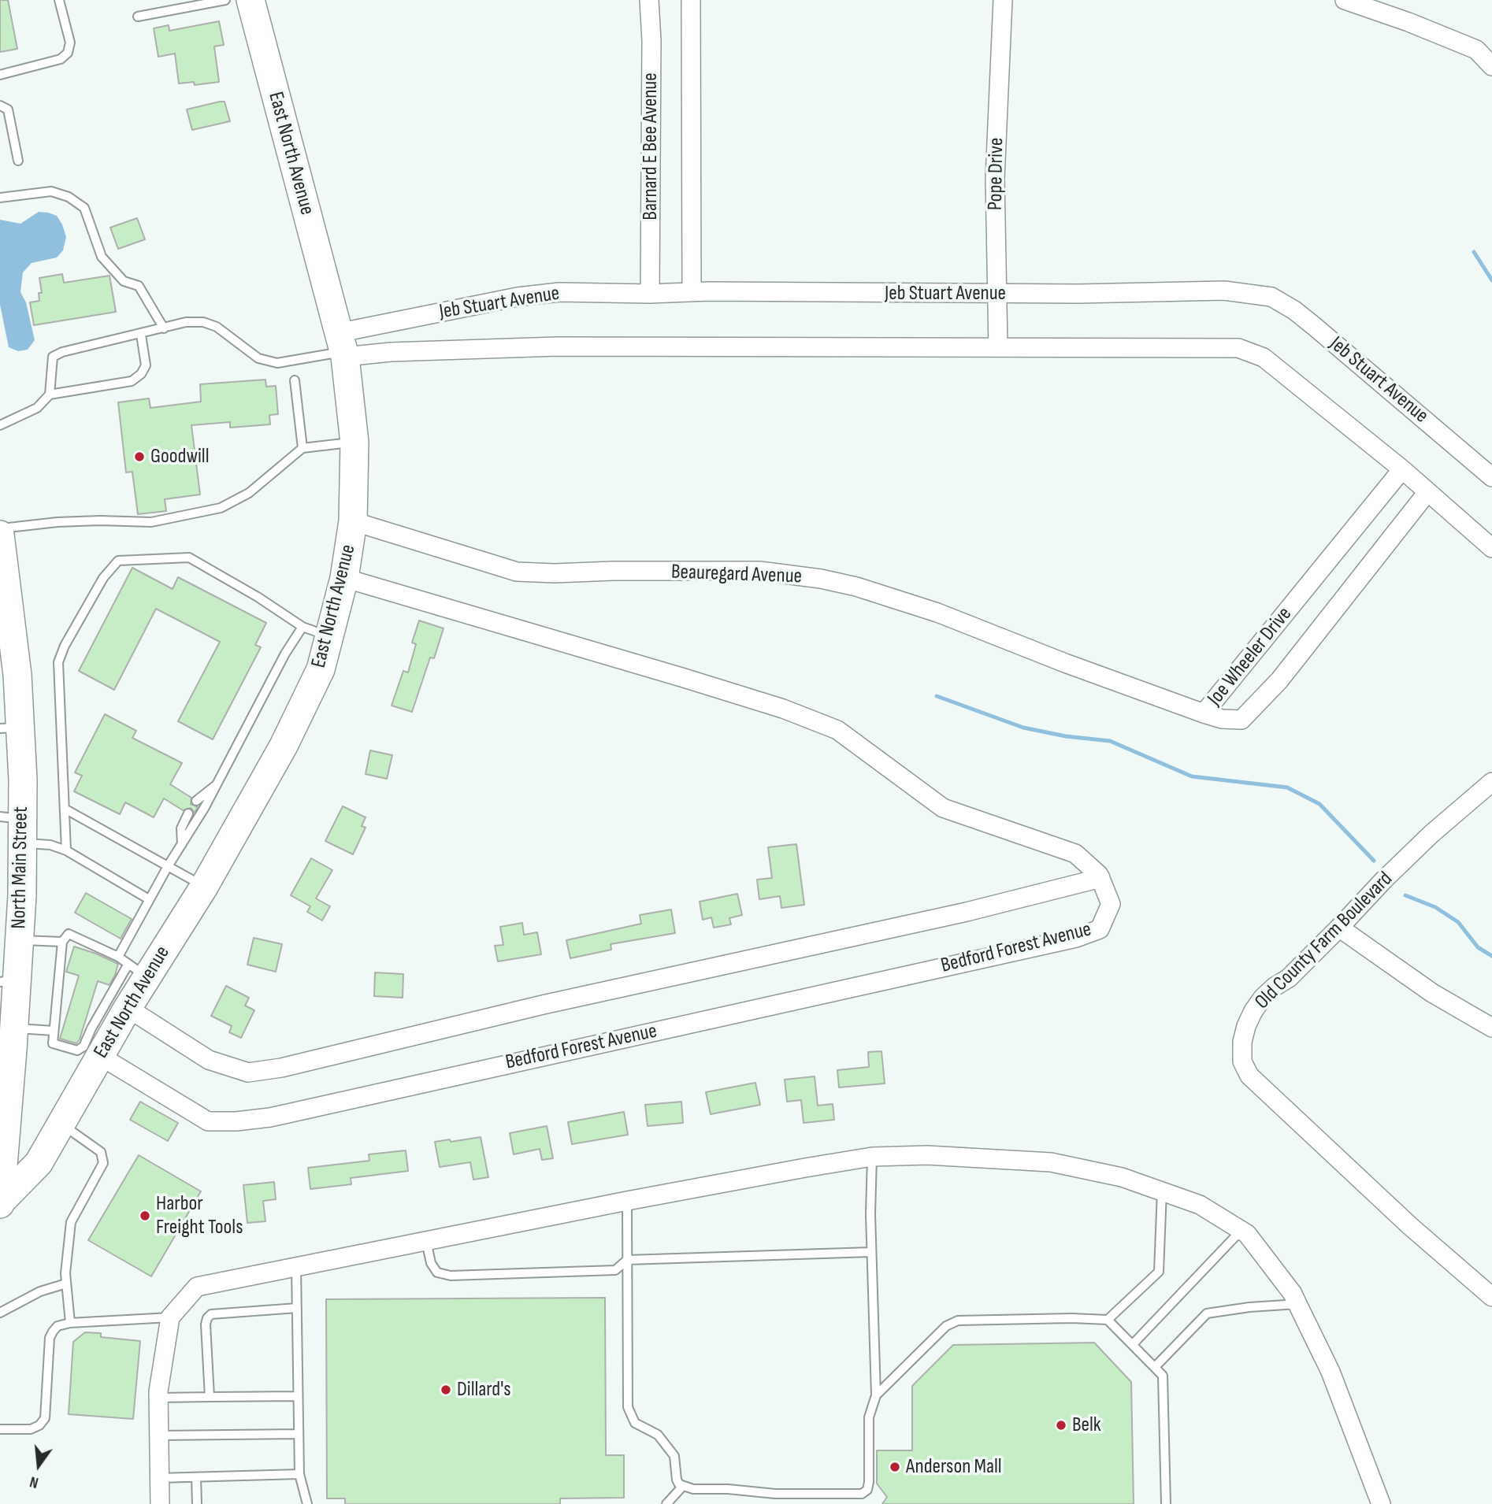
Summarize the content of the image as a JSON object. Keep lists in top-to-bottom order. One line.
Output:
{"streets":{"main road":["East North Avenue","North Main Street"],"street":["Barnard E Bee Avenue","Pope Drive","Jeb Stuart Avenue","Beauregard Avenue","Joe Wheeler Drive","Old County Farm Boulevard","Bedford Forest Avenue"]},"crossings":[["Barnard E Bee Avenue","Jeb Stuart Avenue"],["East North Avenue","Jeb Stuart Avenue"],["East North Avenue","Beauregard Avenue"],["East North Avenue","North Main Street"],["East North Avenue","Bedford Forest Avenue"],["Pope Drive","Jeb Stuart Avenue"],["Jeb Stuart Avenue","Joe Wheeler Drive"],["Beauregard Avenue","Joe Wheeler Drive"]],"places":["Goodwill","Harbor Freight Tools","Dillard's","Belk","Anderson Mall"],"north":"bottom"}
